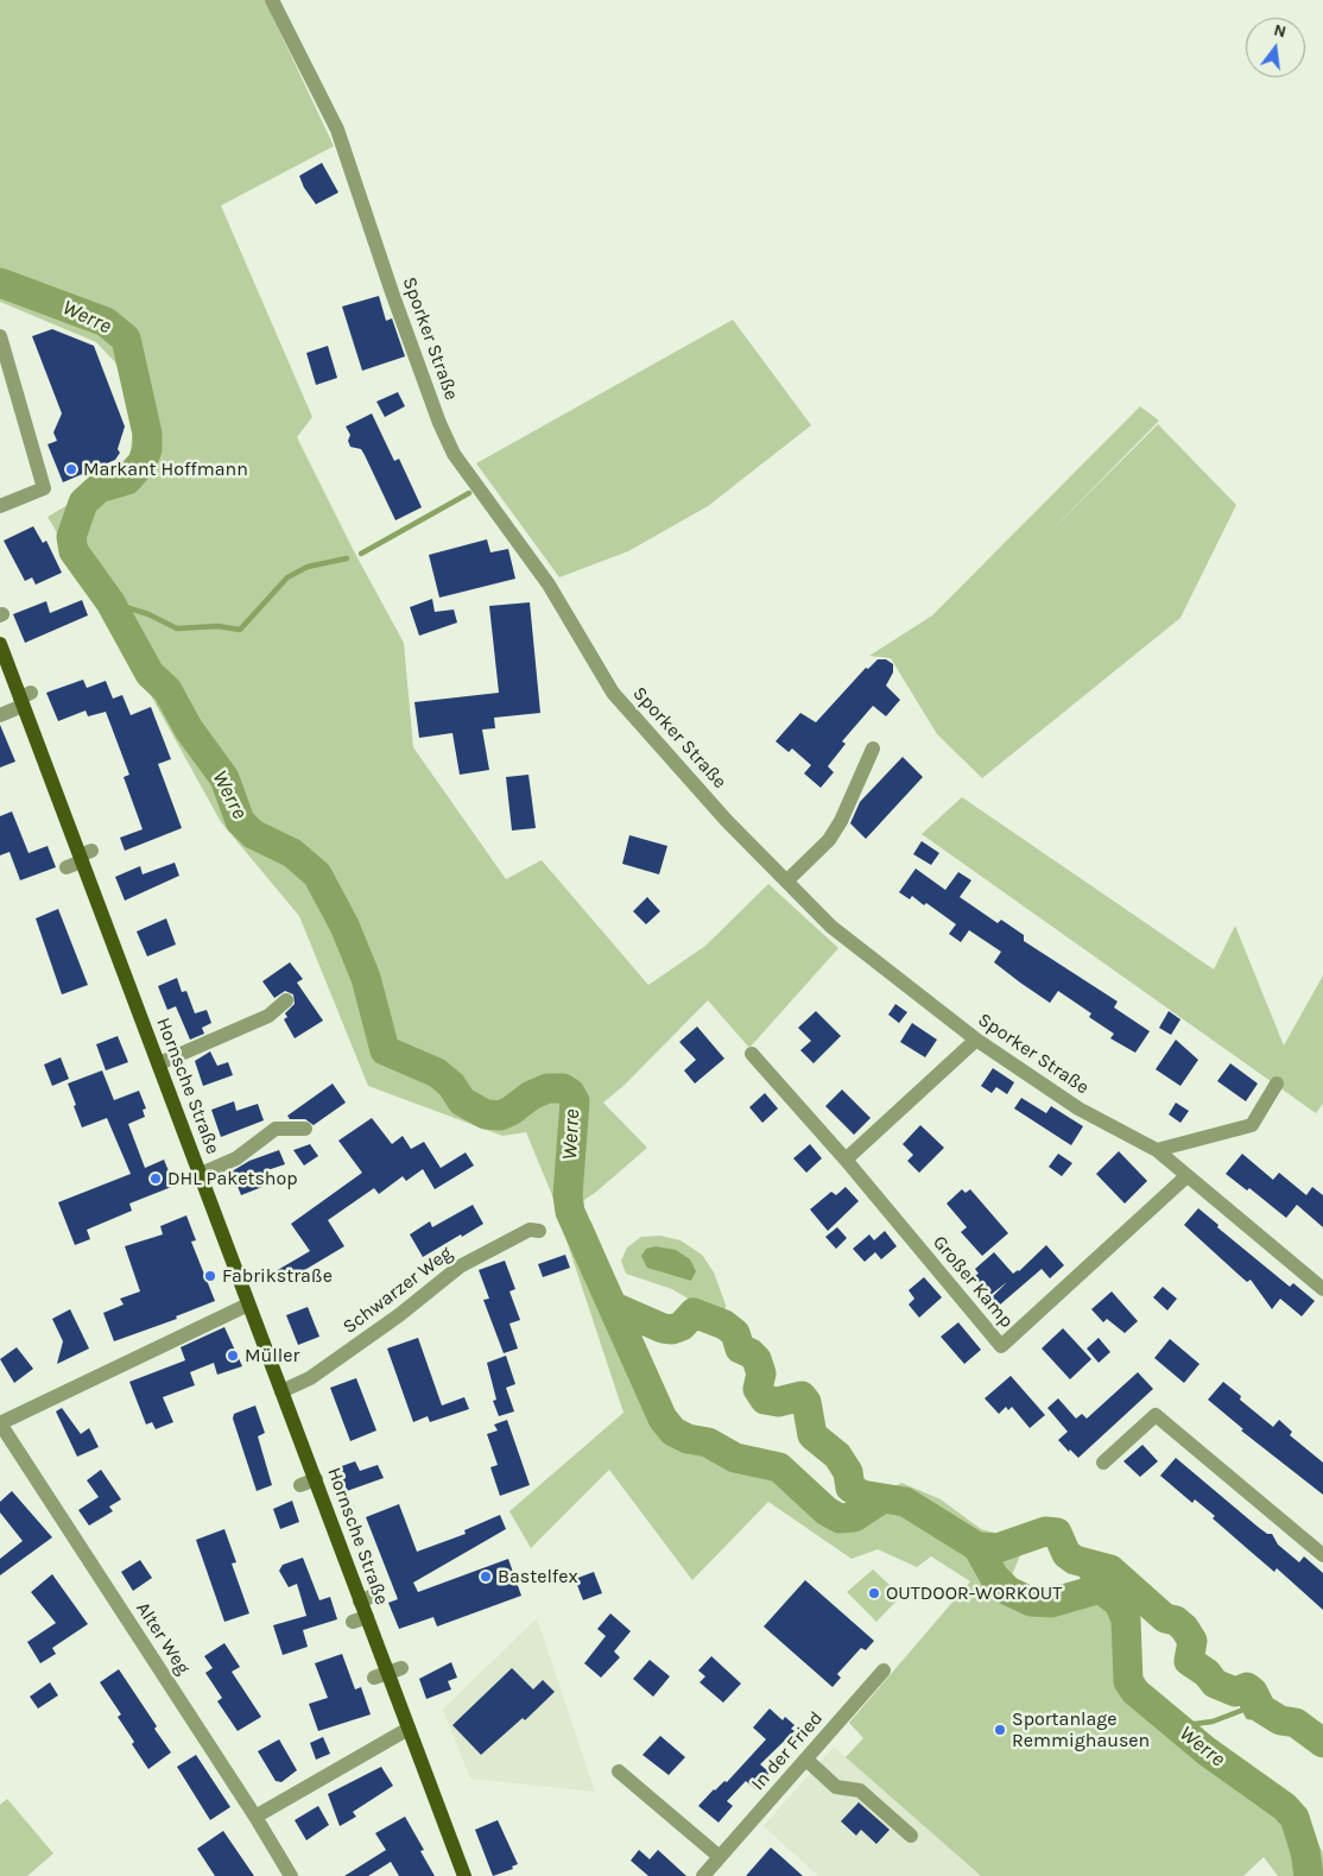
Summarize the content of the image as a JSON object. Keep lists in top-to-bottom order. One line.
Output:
{"streets":{"main road":["Hornsche Straße"],"street":["Sporker Straße","Großer Kamp","Schwarzer Weg","Alter Weg","In der Fried"]},"crossings":[["Sporker Straße","Großer Kamp"],["Hornsche Straße","Schwarzer Weg"]],"water":["Werre"],"places":["Markant Hoffmann","DHL Paketshop","Fabrikstraße","Müller","Bastelfex","OUTDOOR-WORKOUT","Sportanlage Remmighausen"],"north":"top"}
